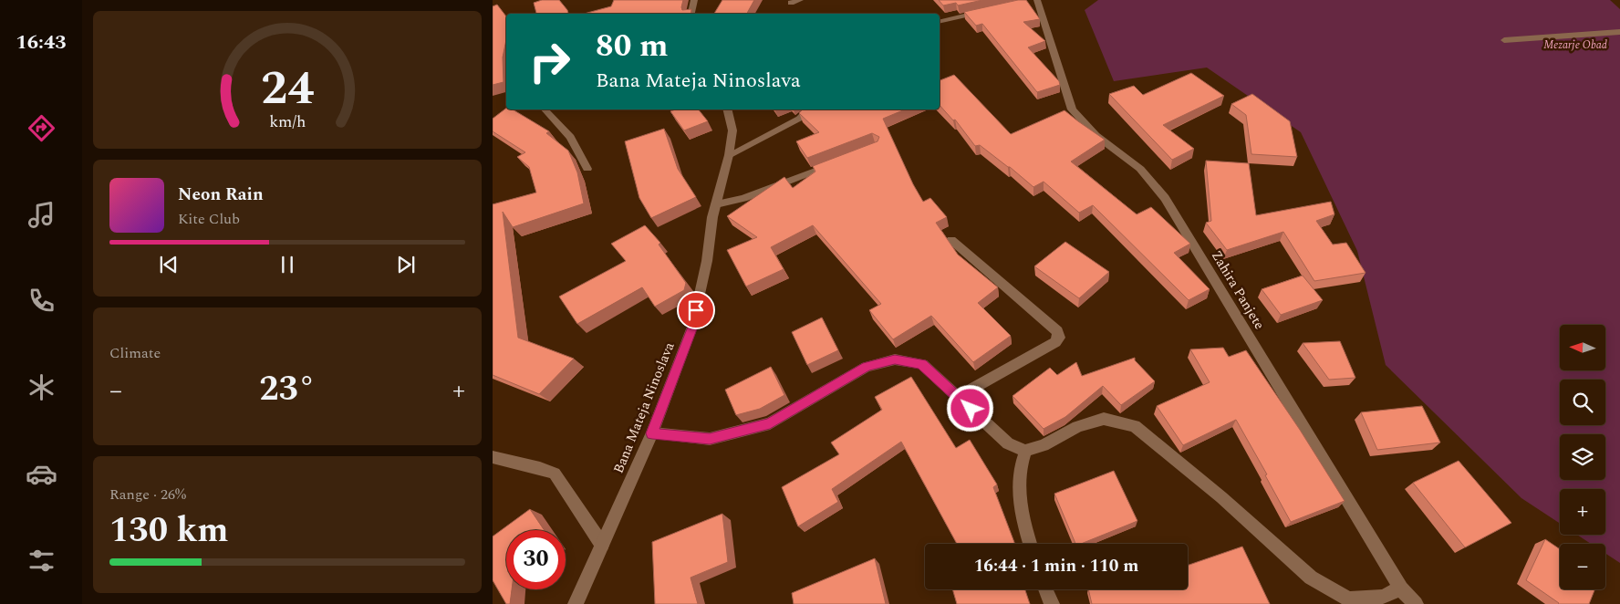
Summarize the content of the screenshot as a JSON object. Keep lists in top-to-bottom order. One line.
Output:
{"streets":{"street":["Zahira Panjete","Bana Mateja Ninoslava"]},"parks":["Mezarje Obad"],"north":"left","page":{"tabs":"16:43","turn":["80 m","Bana Mateja Ninoslava"],"song":["Neon Rain","Kite Club"],"tile":["Climate",["Range · 26%","130 km"]],"map_buttons":["+","−"],"heat":["−","23°","+"],"limit":"30","trip":"16:44 · 1 min · 110 m","gauge":["24","km/h"]}}
